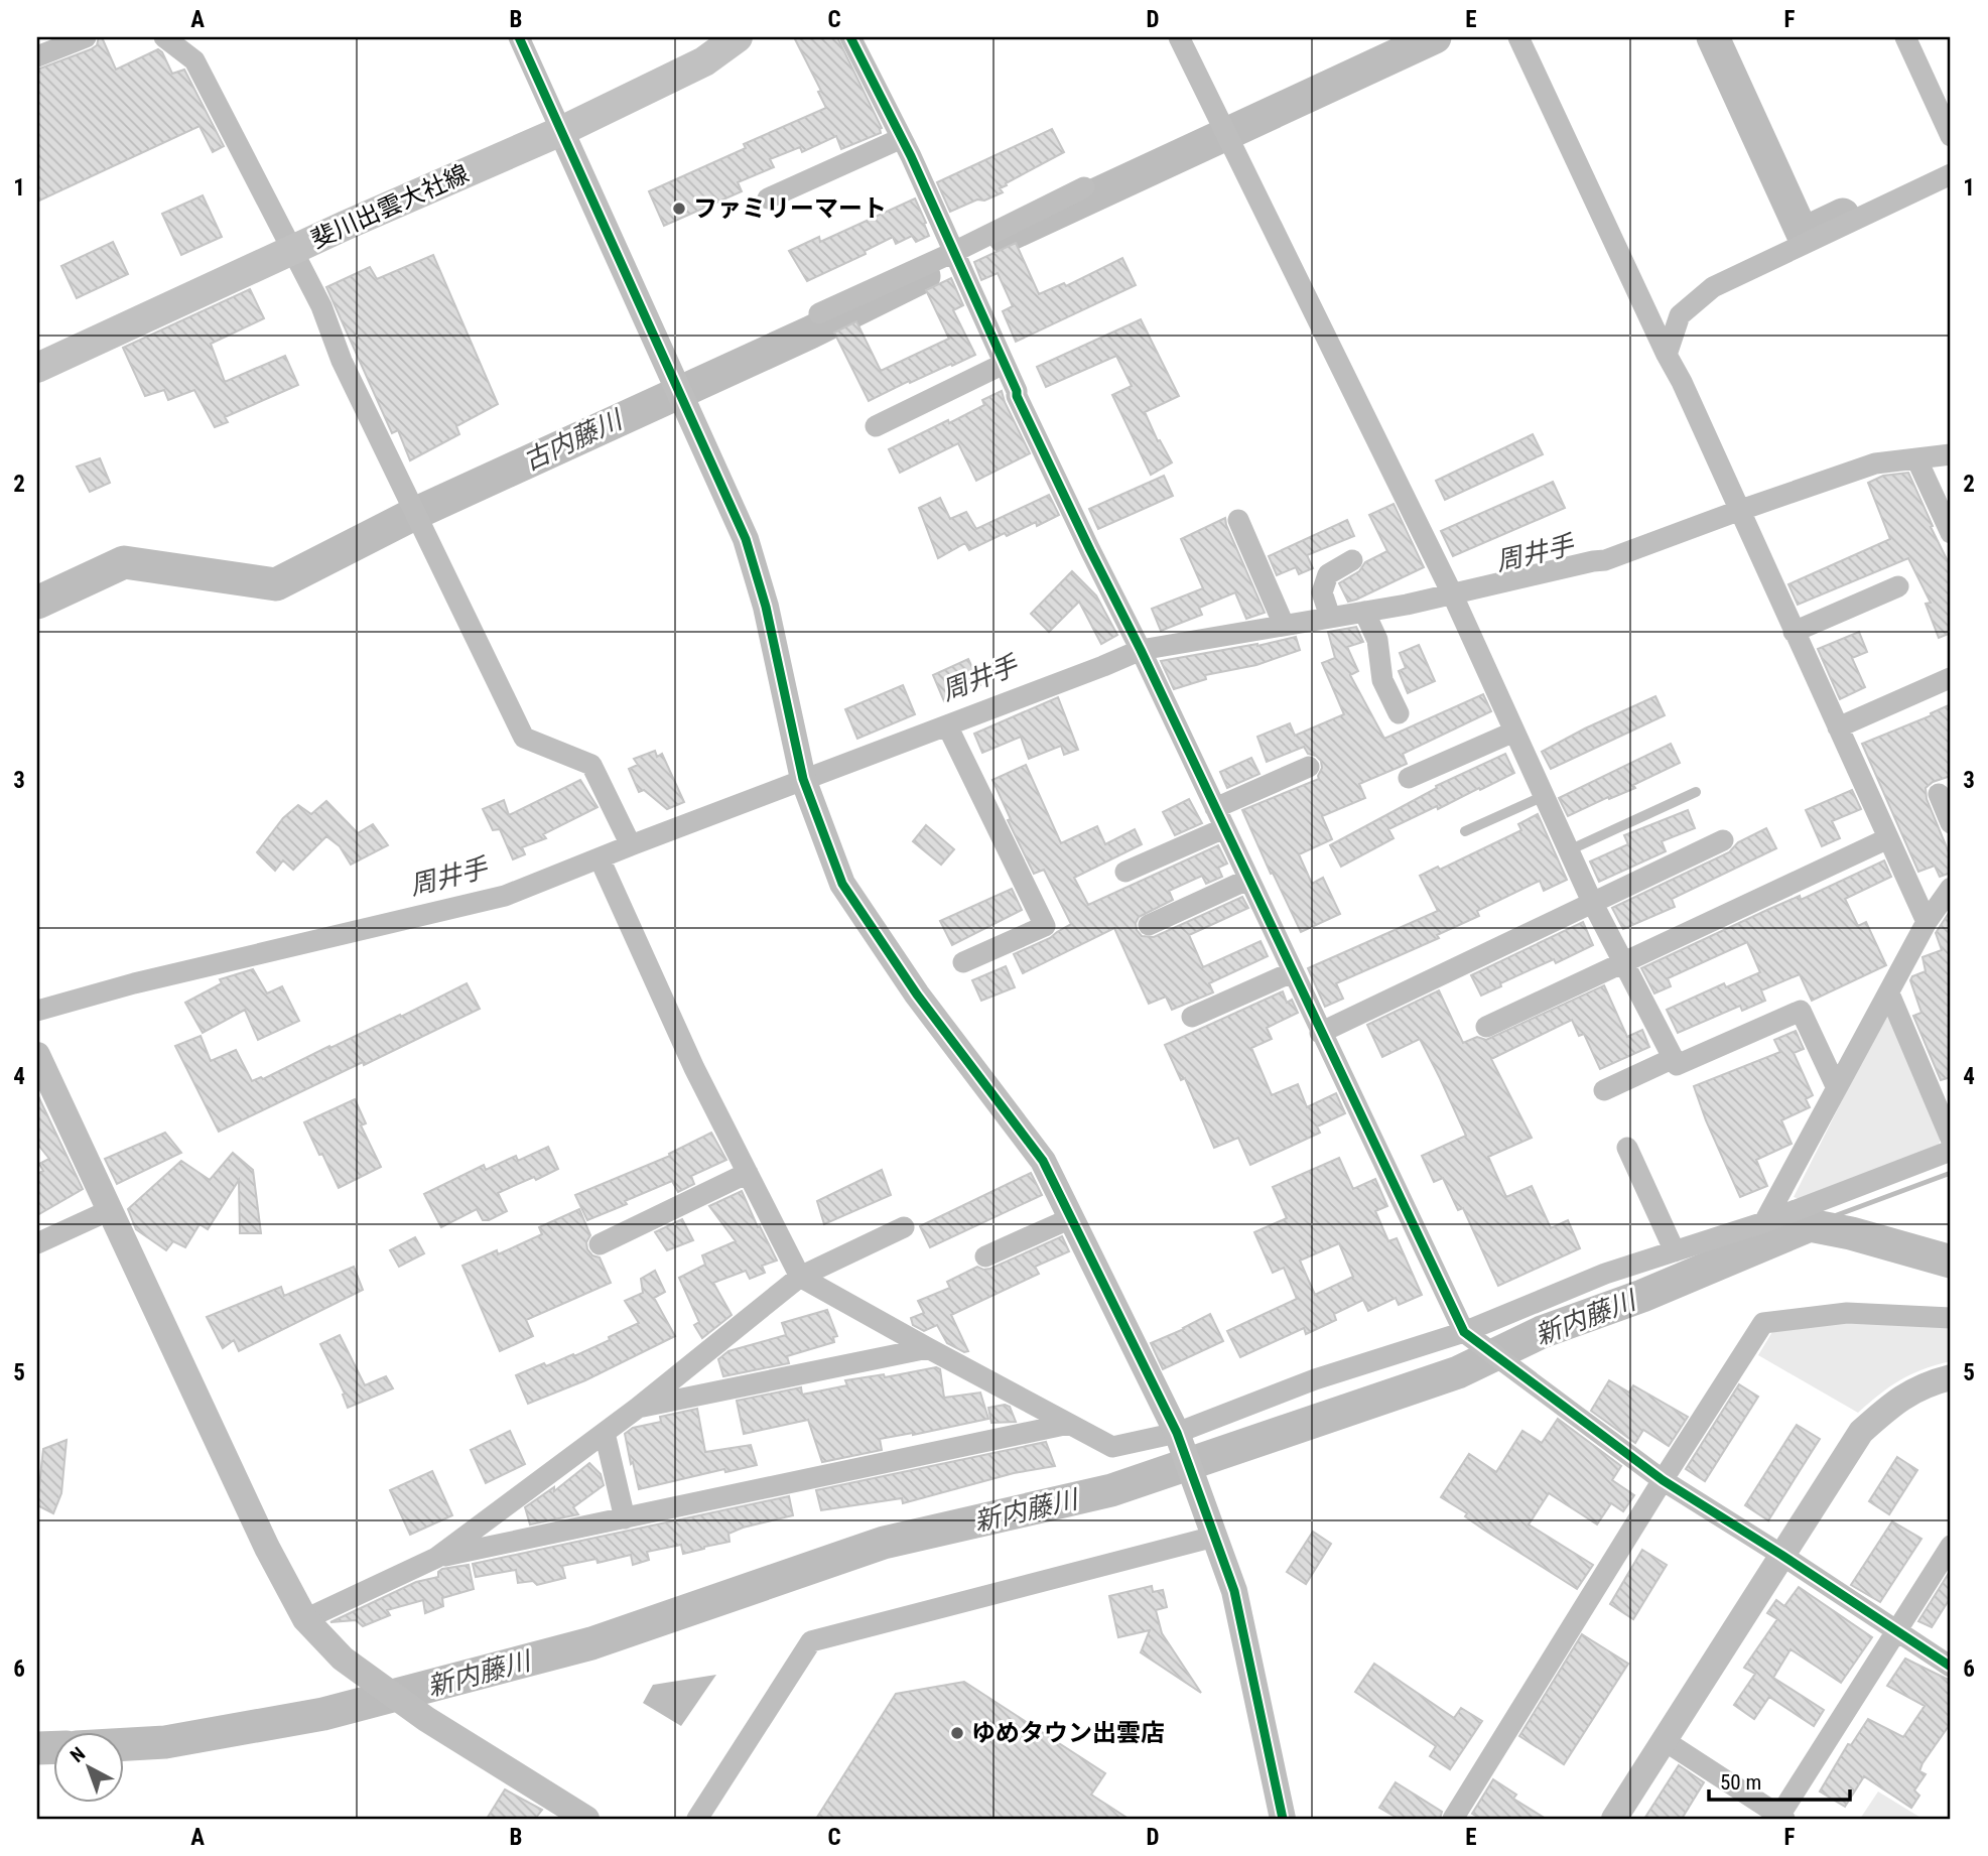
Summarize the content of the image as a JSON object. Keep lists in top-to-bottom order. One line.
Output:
{"streets":{"main road":["斐川出雲大社線"]},"water":["古内藤川","周井手","新内藤川"],"places":["ファミリーマート","ゆめタウン出雲店"],"scale_bar":"50 m","north":"top left","grid":{"columns":["A","B","C","D","E","F"],"rows":["1","2","3","4","5","6"]}}
